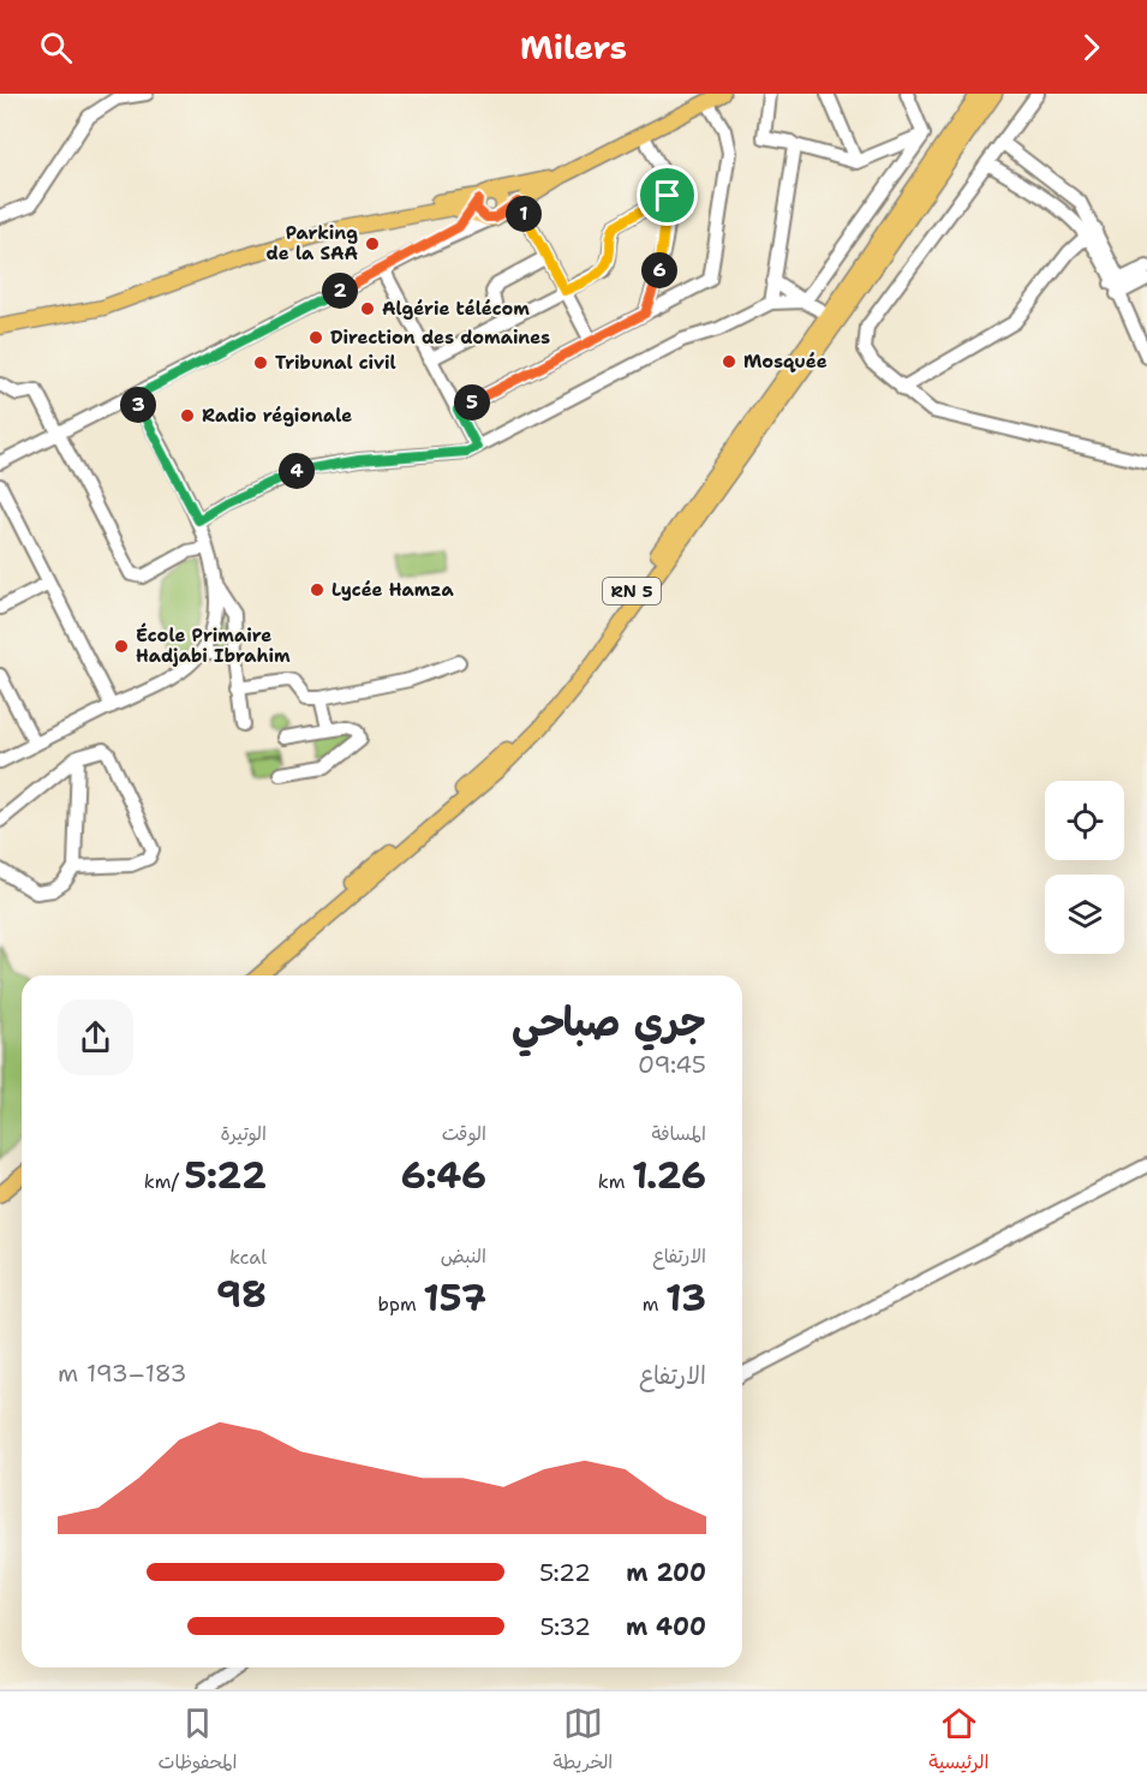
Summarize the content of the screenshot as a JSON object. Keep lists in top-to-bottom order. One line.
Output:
{"streets":{"main road":["RN 5"]},"places":["Parking de la SAA","Algérie télécom","Direction des domaines","Mosquée","Tribunal civil","Radio régionale","Lycée Hamza","École Primaire Hadjabi Ibrahim"],"page":{"header":"Milers","pins":["1","6","2","5","3","4"],"heading":["جري صباحي","09:45"],"stats":[["المسافة","1.26 km"],["الوقت","6:46"],["الوتيرة","5:22 /km"],["الارتفاع","13 m"],["النبض","157 bpm"],["kcal","98"]],"chart":["الارتفاع","183–193 m"],"list":[{"name":"200 m","note":"5:22"},{"name":"400 m","note":"5:32"}],"tabs":["الرئيسية","الخريطة","المحفوظات"]}}
